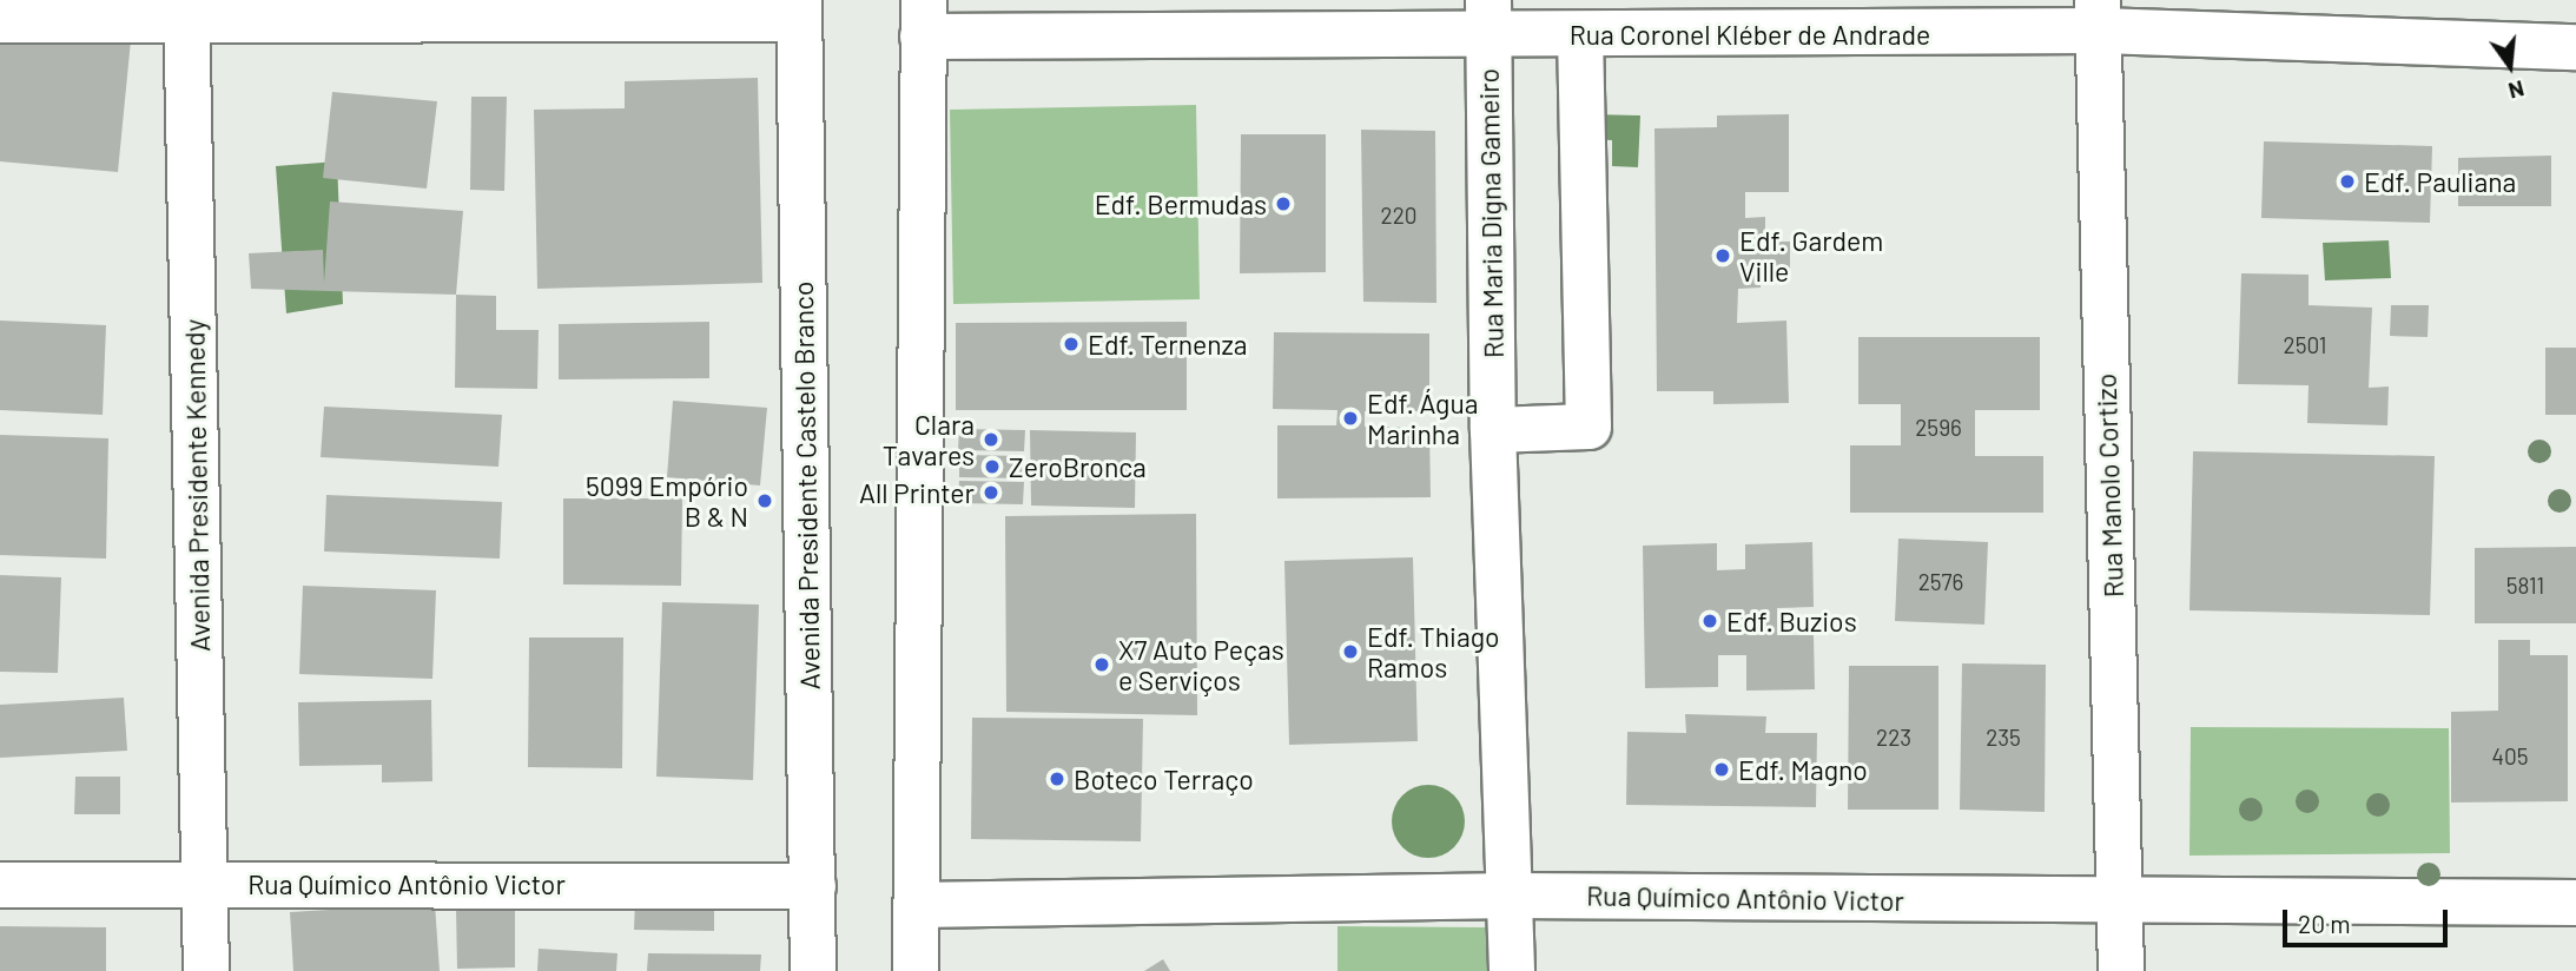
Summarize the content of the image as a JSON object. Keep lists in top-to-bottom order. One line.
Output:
{"streets":{"street":["Rua Coronel Kléber de Andrade","Rua Maria Digna Gameiro","Avenida Presidente Kennedy","Avenida Presidente Castelo Branco","Rua Manolo Cortizo","Rua Químico Antônio Victor"]},"crossings":[["Rua Coronel Kléber de Andrade","Rua Maria Digna Gameiro"],["Rua Coronel Kléber de Andrade","Rua Manolo Cortizo"],["Rua Maria Digna Gameiro","Rua Químico Antônio Victor"],["Avenida Presidente Kennedy","Rua Químico Antônio Victor"],["Avenida Presidente Castelo Branco","Rua Químico Antônio Victor"],["Rua Manolo Cortizo","Rua Químico Antônio Victor"]],"places":["Edf. Pauliana","Edf. Bermudas","Edf. Gardem Ville","Edf. Ternenza","Edf. Água Marinha","Clara Tavares","ZeroBronca","All Printer","5099 Empório B & N","Edf. Buzios","Edf. Thiago Ramos","X7 Auto Peças e Serviços","Edf. Magno","Boteco Terraço"],"house_numbers":["220","2501","2596","2576","5811","223","235","405"],"scale_bar":"20 m","north":"bottom"}
